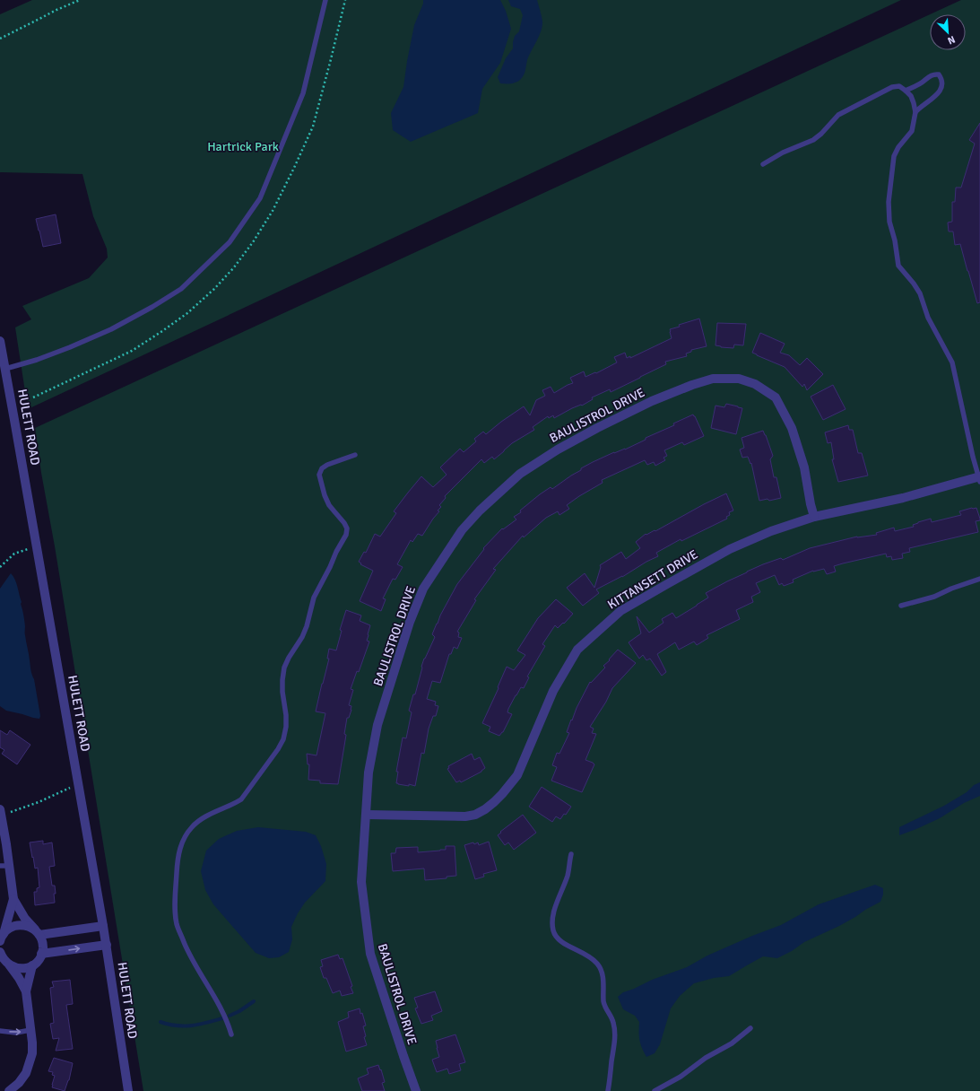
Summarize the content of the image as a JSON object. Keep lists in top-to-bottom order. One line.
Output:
{"streets":{"street":["BAULISTROL DRIVE","HULETT ROAD","KITTANSETT DRIVE"]},"crossings":[["BAULISTROL DRIVE","KITTANSETT DRIVE"]],"parks":["Hartrick Park"],"north":"bottom right"}
